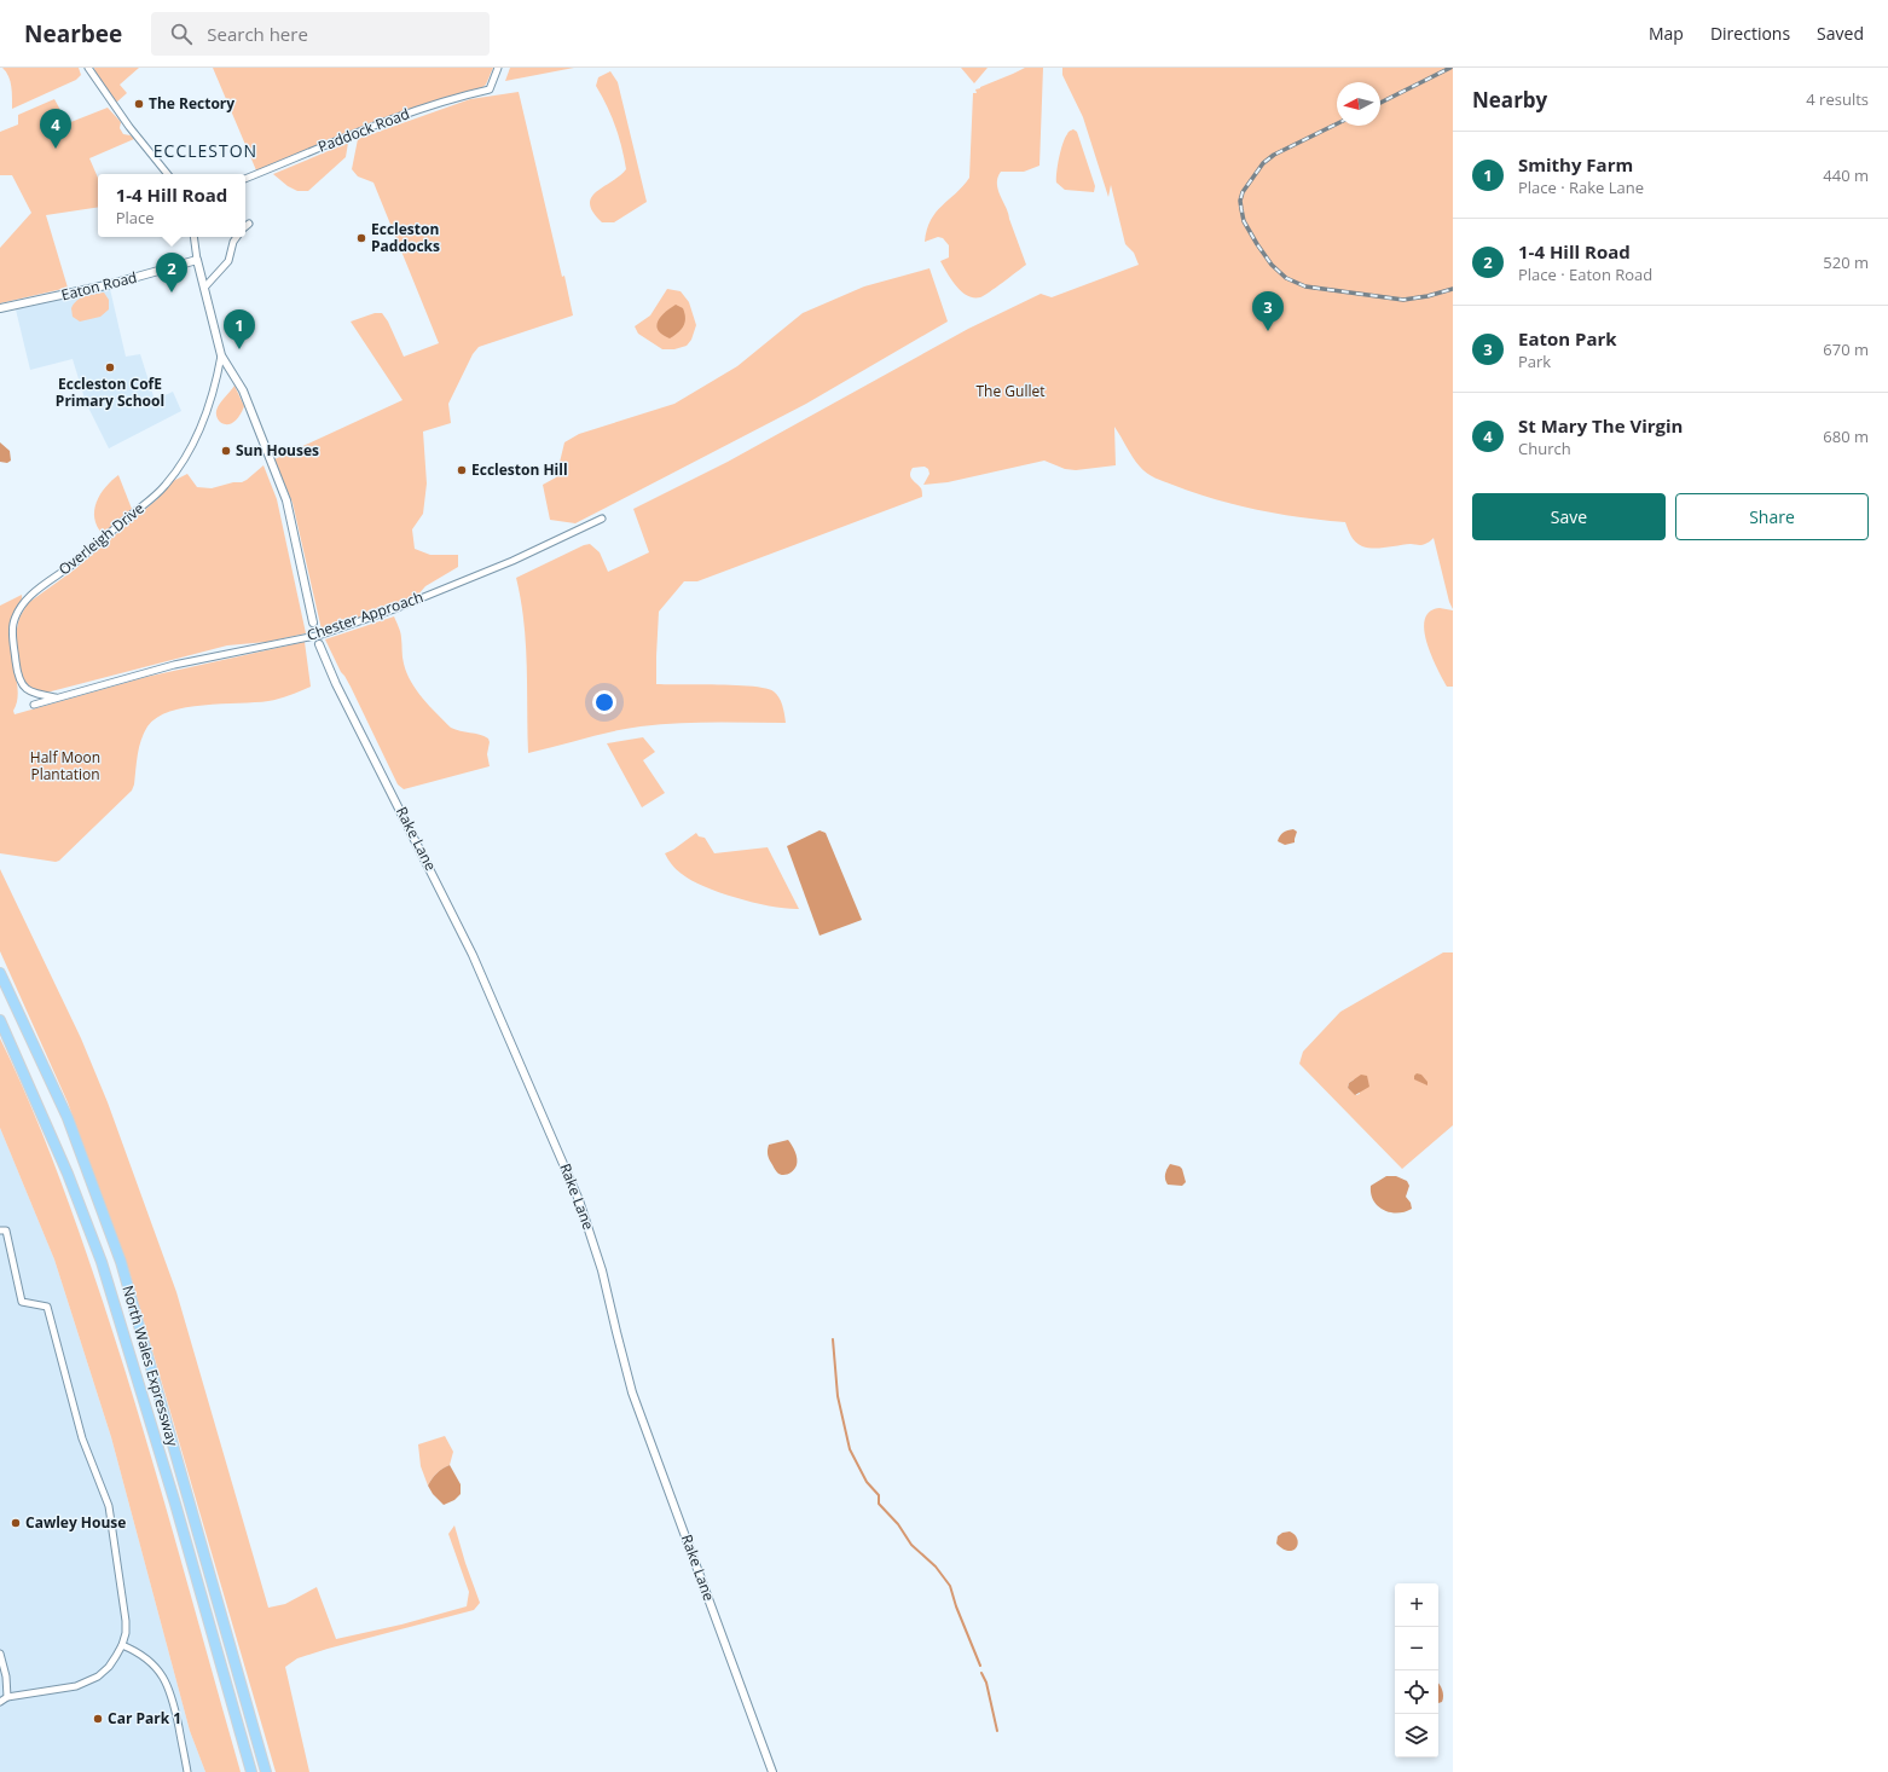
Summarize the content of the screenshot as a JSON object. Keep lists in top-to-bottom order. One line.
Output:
{"streets":{"highway":["North Wales Expressway"],"street":["Paddock Road","Eaton Road","Overleigh Drive","Chester Approach","Rake Lane"]},"crossings":[["Overleigh Drive","Chester Approach"]],"districts":["ECCLESTON"],"parks":["The Gullet","Half Moon Plantation"],"places":["The Rectory","Eccleston Paddocks","Eccleston CofE Primary School","Sun Houses","Eccleston Hill","Cawley House","Car Park 1"],"north":"left","page":{"header":"Nearbee","search":"Search here","nav":["Map","Directions","Saved"],"heading":["Nearby","4 results"],"pins":["4","2","3","1"],"list":[{"mark":"1","name":"Smithy Farm","note":"Place · Rake Lane","value":"440 m"},{"mark":"2","name":"1-4 Hill Road","note":"Place · Eaton Road","value":"520 m"},{"mark":"3","name":"Eaton Park","note":"Park","value":"670 m"},{"mark":"4","name":"St Mary The Virgin","note":"Church","value":"680 m"}],"popup":["1-4 Hill Road","Place"],"buttons":["Save","Share"],"map_buttons":["+","−"]}}
